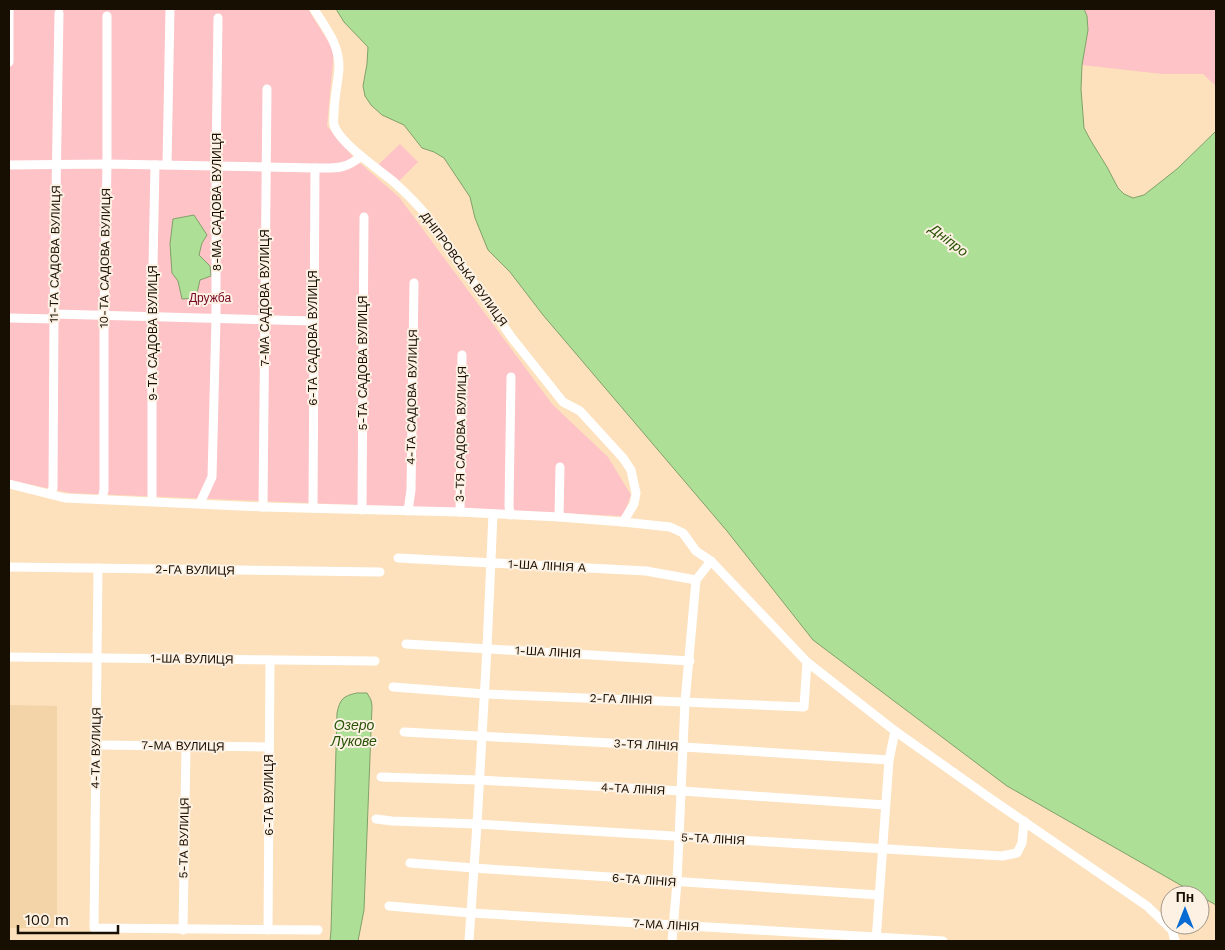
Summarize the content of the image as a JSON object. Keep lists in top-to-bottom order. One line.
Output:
{"streets":{"street":["8-МА САДОВА ВУЛИЦЯ","11-ТА САДОВА ВУЛИЦЯ","10-ТА САДОВА ВУЛИЦЯ","ДНІПРОВСЬКА ВУЛИЦЯ","7-МА САДОВА ВУЛИЦЯ","9-ТА САДОВА ВУЛИЦЯ","6-ТА САДОВА ВУЛИЦЯ","5-ТА САДОВА ВУЛИЦЯ","4-ТА САДОВА ВУЛИЦЯ","3-ТЯ САДОВА ВУЛИЦЯ","1-ША ЛІНІЯ А","2-ГА ВУЛИЦЯ","1-ША ЛІНІЯ","1-ША ВУЛИЦЯ","2-ГА ЛІНІЯ","3-ТЯ ЛІНІЯ","7-МА ВУЛИЦЯ","4-ТА ВУЛИЦЯ","4-ТА ЛІНІЯ","6-ТА ВУЛИЦЯ","5-ТА ВУЛИЦЯ","5-ТА ЛІНІЯ","6-ТА ЛІНІЯ","7-МА ЛІНІЯ"]},"crossings":[["2-ГА ВУЛИЦЯ","4-ТА ВУЛИЦЯ"],["1-ША ВУЛИЦЯ","4-ТА ВУЛИЦЯ"],["1-ША ВУЛИЦЯ","6-ТА ВУЛИЦЯ"],["7-МА ВУЛИЦЯ","4-ТА ВУЛИЦЯ"],["7-МА ВУЛИЦЯ","6-ТА ВУЛИЦЯ"],["7-МА ВУЛИЦЯ","5-ТА ВУЛИЦЯ"],["4-ТА ВУЛИЦЯ","5-ТА ВУЛИЦЯ"]],"water":["Дніпро","Озеро Лукове"],"parks":["Дружба"],"scale_bar":"100 m","north":"top"}
